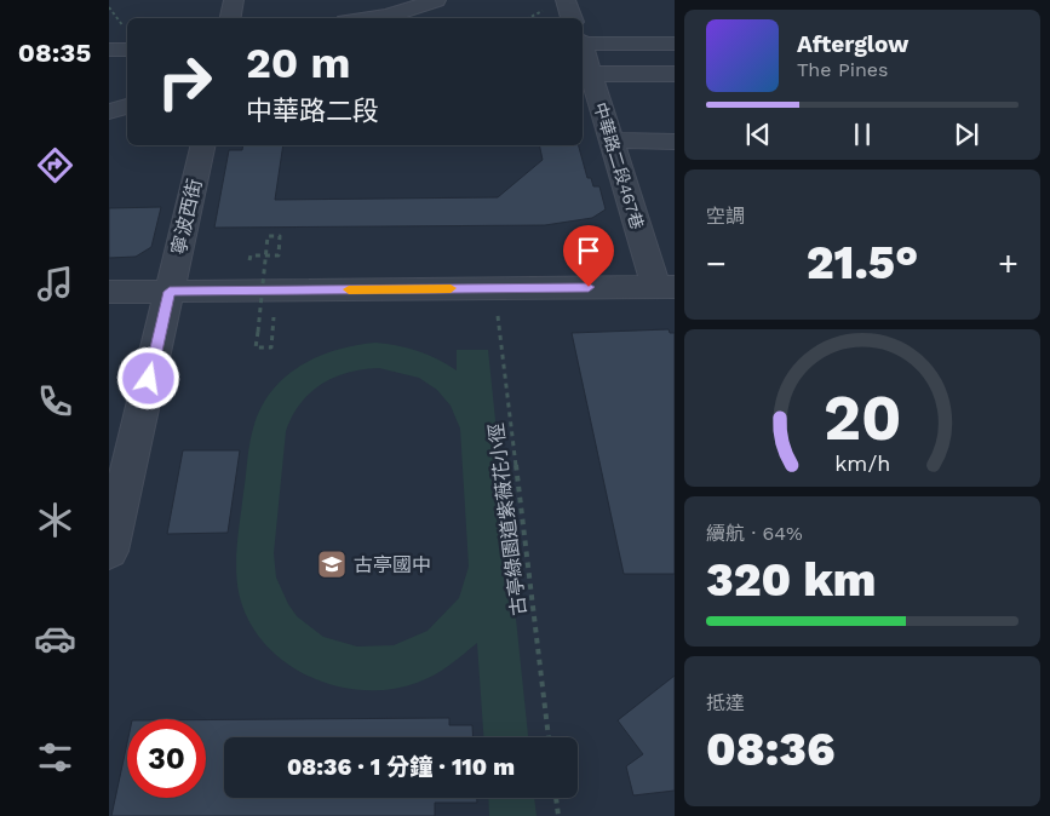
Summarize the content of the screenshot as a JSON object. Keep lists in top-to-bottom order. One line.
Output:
{"streets":{"street":["中華路二段467巷","寧波西街"],"path":["古亭綠園道紫薇花小徑"]},"places":{"school or university":["古亭國中"]},"page":{"tabs":"08:35","turn":["20 m","中華路二段"],"song":["Afterglow","The Pines"],"tile":["空調",["續航 · 64%","320 km"],["抵達","08:36"]],"heat":["−","21.5°","+"],"limit":"30","trip":"08:36 · 1 分鐘 · 110 m","gauge":["20","km/h"]}}
